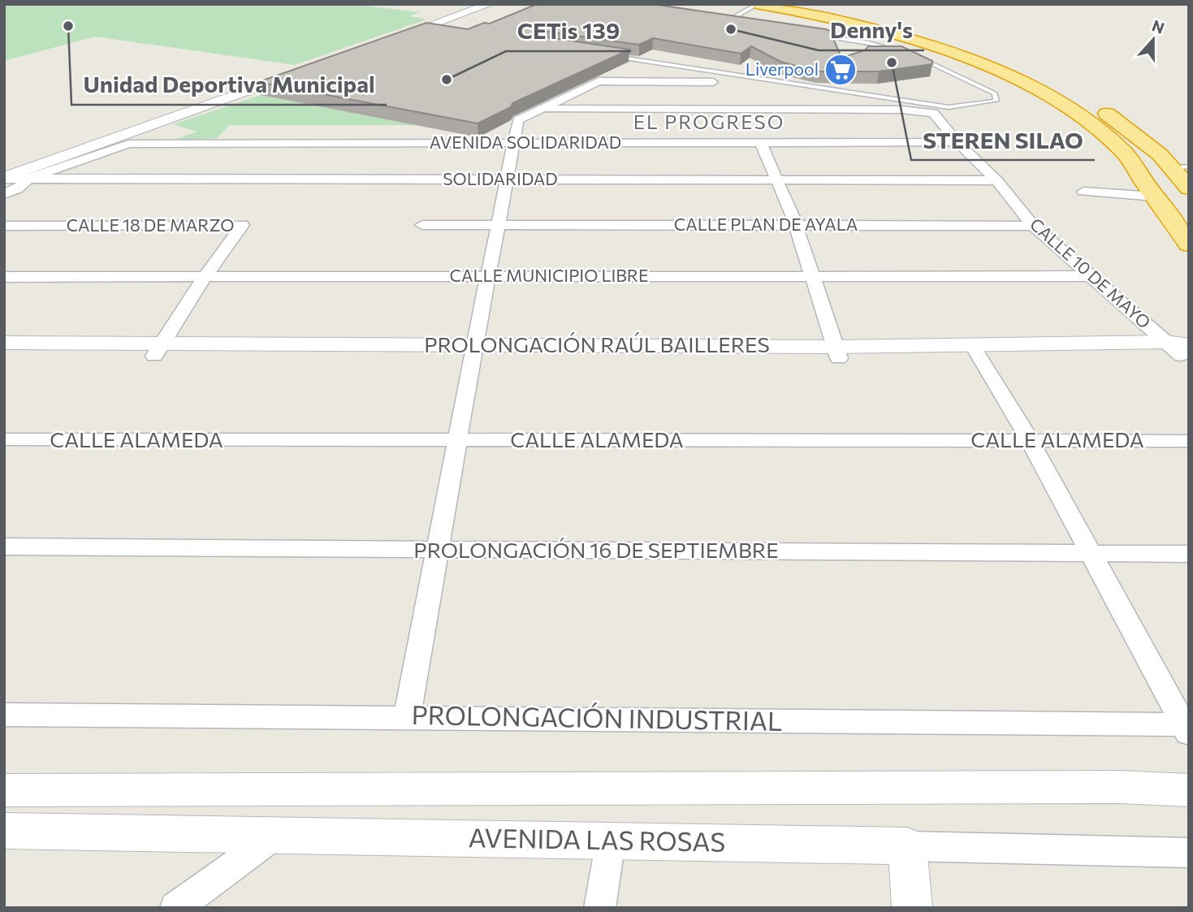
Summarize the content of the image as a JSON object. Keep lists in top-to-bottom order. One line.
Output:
{"streets":{"street":["AVENIDA SOLIDARIDAD","SOLIDARIDAD","CALLE PLAN DE AYALA","CALLE 18 DE MARZO","CALLE 10 DE MAYO","CALLE MUNICIPIO LIBRE","PROLONGACIÓN RAÚL BAILLERES","CALLE ALAMEDA","PROLONGACIÓN 16 DE SEPTIEMBRE","PROLONGACIÓN INDUSTRIAL","AVENIDA LAS ROSAS"]},"crossings":[["AVENIDA SOLIDARIDAD","SOLIDARIDAD"],["AVENIDA SOLIDARIDAD","CALLE 10 DE MAYO"],["SOLIDARIDAD","CALLE 10 DE MAYO"],["CALLE PLAN DE AYALA","CALLE 10 DE MAYO"],["CALLE 18 DE MARZO","CALLE MUNICIPIO LIBRE"],["CALLE 18 DE MARZO","PROLONGACIÓN RAÚL BAILLERES"],["CALLE 10 DE MAYO","CALLE MUNICIPIO LIBRE"],["CALLE 10 DE MAYO","PROLONGACIÓN RAÚL BAILLERES"]],"districts":["EL PROGRESO"],"places":{"other":["Unidad Deportiva Municipal","Denny's","STEREN SILAO","CETis 139"],"supermarket":["Liverpool"]},"north":"top"}
